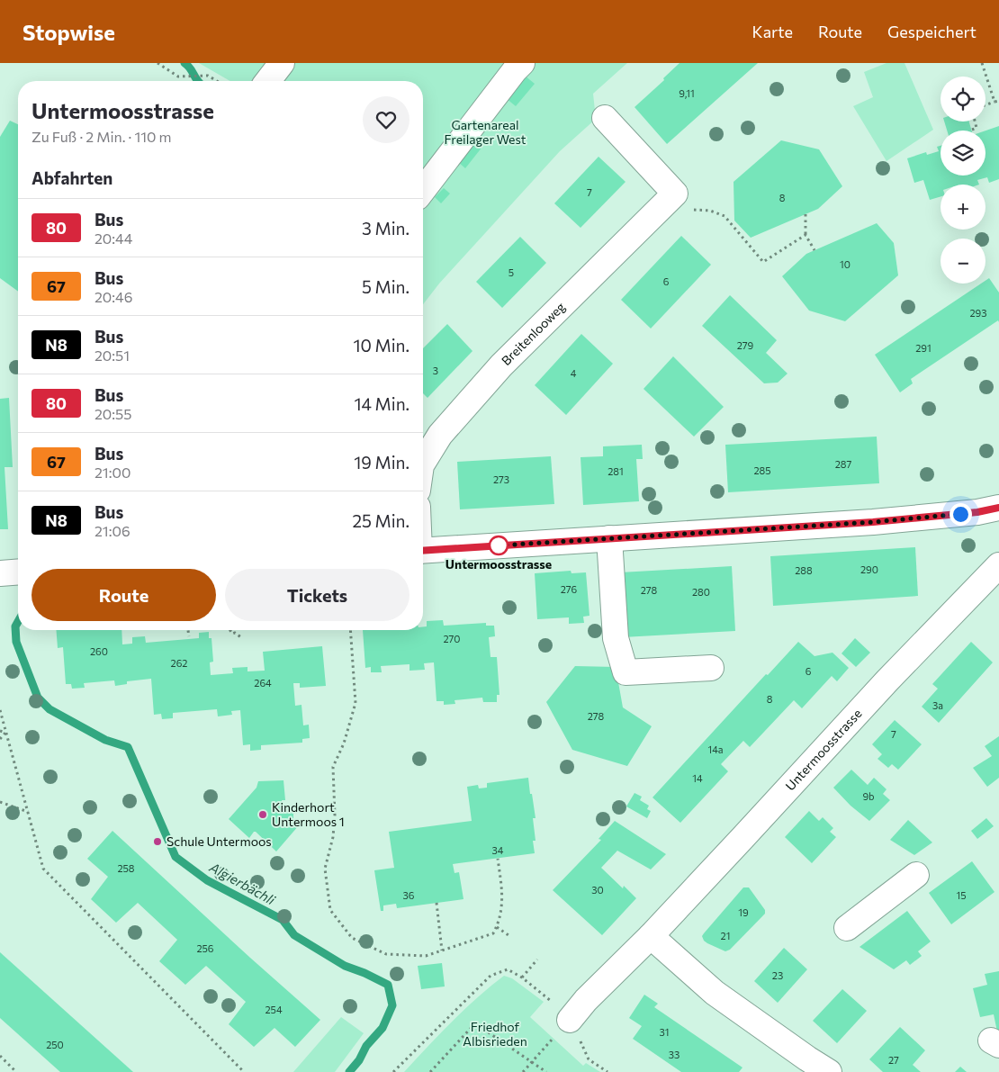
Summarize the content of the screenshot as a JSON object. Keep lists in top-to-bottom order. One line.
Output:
{"streets":{"street":["Breitenlooweg","Untermoosstrasse"]},"water":["Algierbächli"],"parks":["Gartenareal Freilager West","Friedhof Albisrieden"],"places":["Untermoosstrasse","Kinderhort Untermoos 1","Schule Untermoos"],"lines":["bus line 80"],"house_numbers":["9,11","7","8","10","5","6","293","279","291","3","4","287","285","281","273","290","288","276","278","280","270","260","262","6","264","8","3a","278","7","14a","14","9b","34","258","30","36","15","19","21","256","23","254","31","250","33","27"],"page":{"header":"Stopwise","nav":["Karte","Route","Gespeichert"],"map_buttons":["+","−"],"heading":[["Untermoosstrasse","Zu Fuß · 2 Min. · 110 m"],"Abfahrten"],"list":[{"mark":"80","name":"Bus","note":"20:44","value":"3 Min."},{"mark":"67","name":"Bus","note":"20:46","value":"5 Min."},{"mark":"N8","name":"Bus","note":"20:51","value":"10 Min."},{"mark":"80","name":"Bus","note":"20:55","value":"14 Min."},{"mark":"67","name":"Bus","note":"21:00","value":"19 Min."},{"mark":"N8","name":"Bus","note":"21:06","value":"25 Min."}],"buttons":["Route","Tickets"]}}
